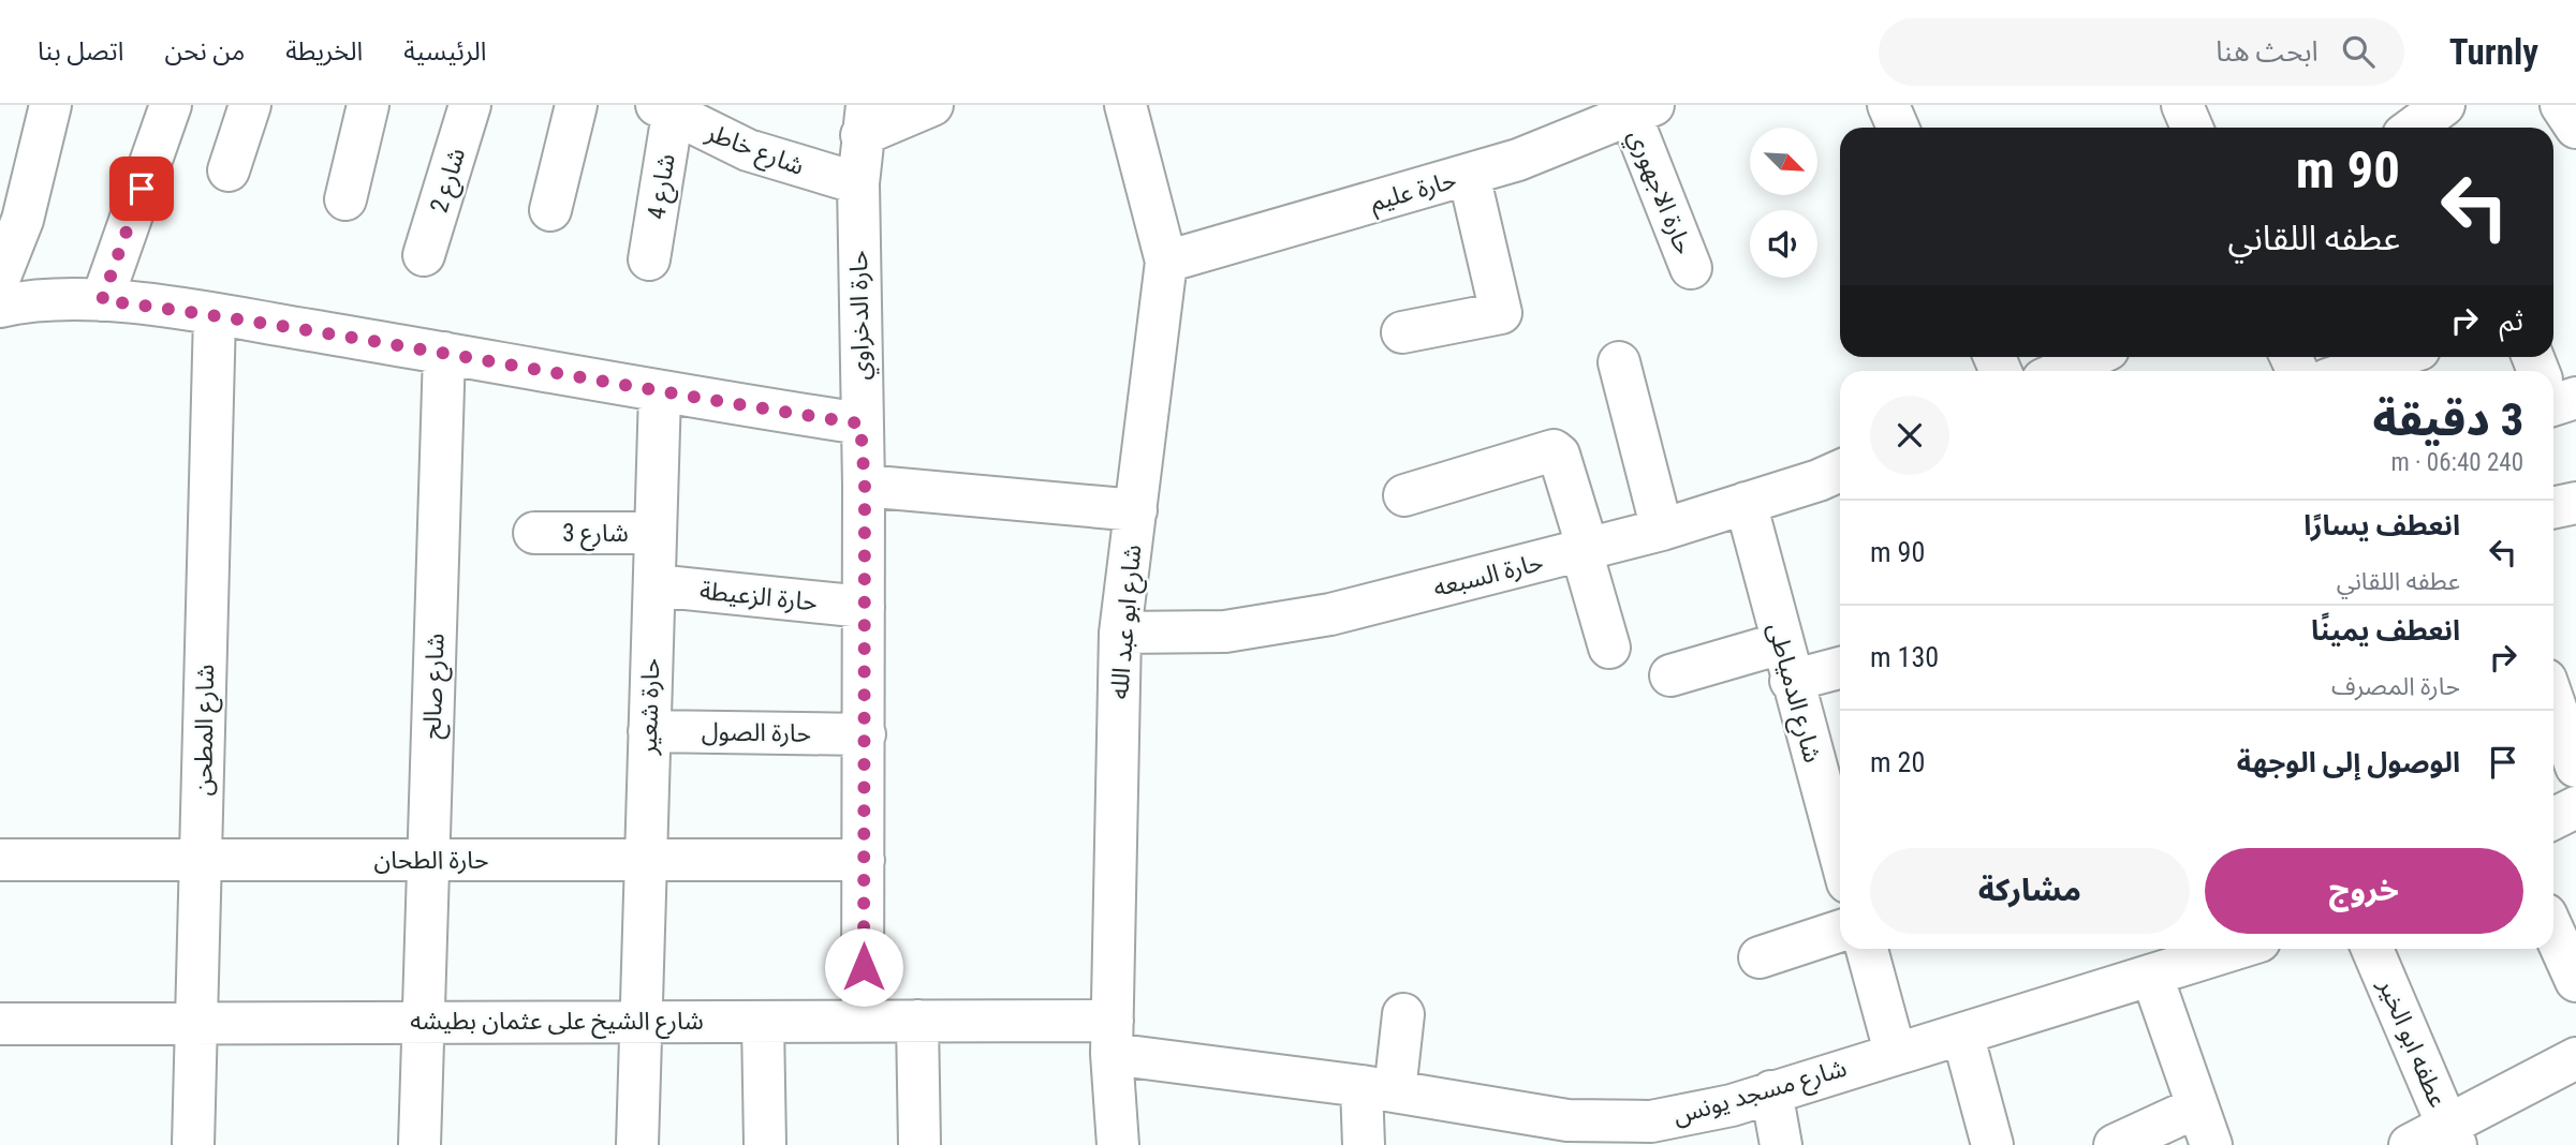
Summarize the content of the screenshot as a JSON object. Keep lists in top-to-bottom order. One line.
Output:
{"streets":{"street":["شارع خاطر","شارع 2","شارع 4","حارة عليم","حارة الاجهوري","حارة الدخراوي","شارع 3","حارة السبعه","حارة الزعيطة","شارع ابو عبد الله","شارع صالح","شارع الدمياطى","حارة شعير","شارع المطحن","حارة الصول","حارة الطحان","شارع الشيخ على عثمان بطيشه","عطفه ابو الخير","شارع مسجد يونس"]},"crossings":[["شارع خاطر","شارع 4"],["شارع خاطر","حارة الدخراوي"],["حارة عليم","حارة الاجهوري"],["حارة عليم","شارع ابو عبد الله"],["حارة الدخراوي","حارة الزعيطة"],["حارة الدخراوي","حارة الصول"],["حارة الدخراوي","حارة الطحان"],["حارة الدخراوي","شارع الشيخ على عثمان بطيشه"],["شارع 3","حارة شعير"],["حارة السبعه","شارع ابو عبد الله"],["حارة السبعه","شارع الدمياطى"],["حارة الزعيطة","حارة شعير"],["شارع ابو عبد الله","شارع الشيخ على عثمان بطيشه"],["شارع ابو عبد الله","شارع مسجد يونس"],["شارع صالح","حارة الطحان"],["شارع صالح","شارع الشيخ على عثمان بطيشه"],["حارة شعير","حارة الصول"],["حارة شعير","حارة الطحان"],["حارة شعير","شارع الشيخ على عثمان بطيشه"],["شارع المطحن","حارة الطحان"],["شارع المطحن","شارع الشيخ على عثمان بطيشه"],["شارع الشيخ على عثمان بطيشه","شارع مسجد يونس"]],"north":"bottom right","page":{"header":"Turnly","search":"ابحث هنا","nav":["الرئيسية","الخريطة","من نحن","اتصل بنا"],"turn":["90 m","عطفه اللقاني"],"then":"ثم","heading":["3 دقيقة","240 m · 06:40"],"list":[{"name":"انعطف يسارًا","note":"عطفه اللقاني","value":"90 m"},{"name":"انعطف يمينًا","note":"حارة المصرف","value":"130 m"},{"name":"الوصول إلى الوجهة","value":"20 m"}],"buttons":["خروج","مشاركة"]}}
